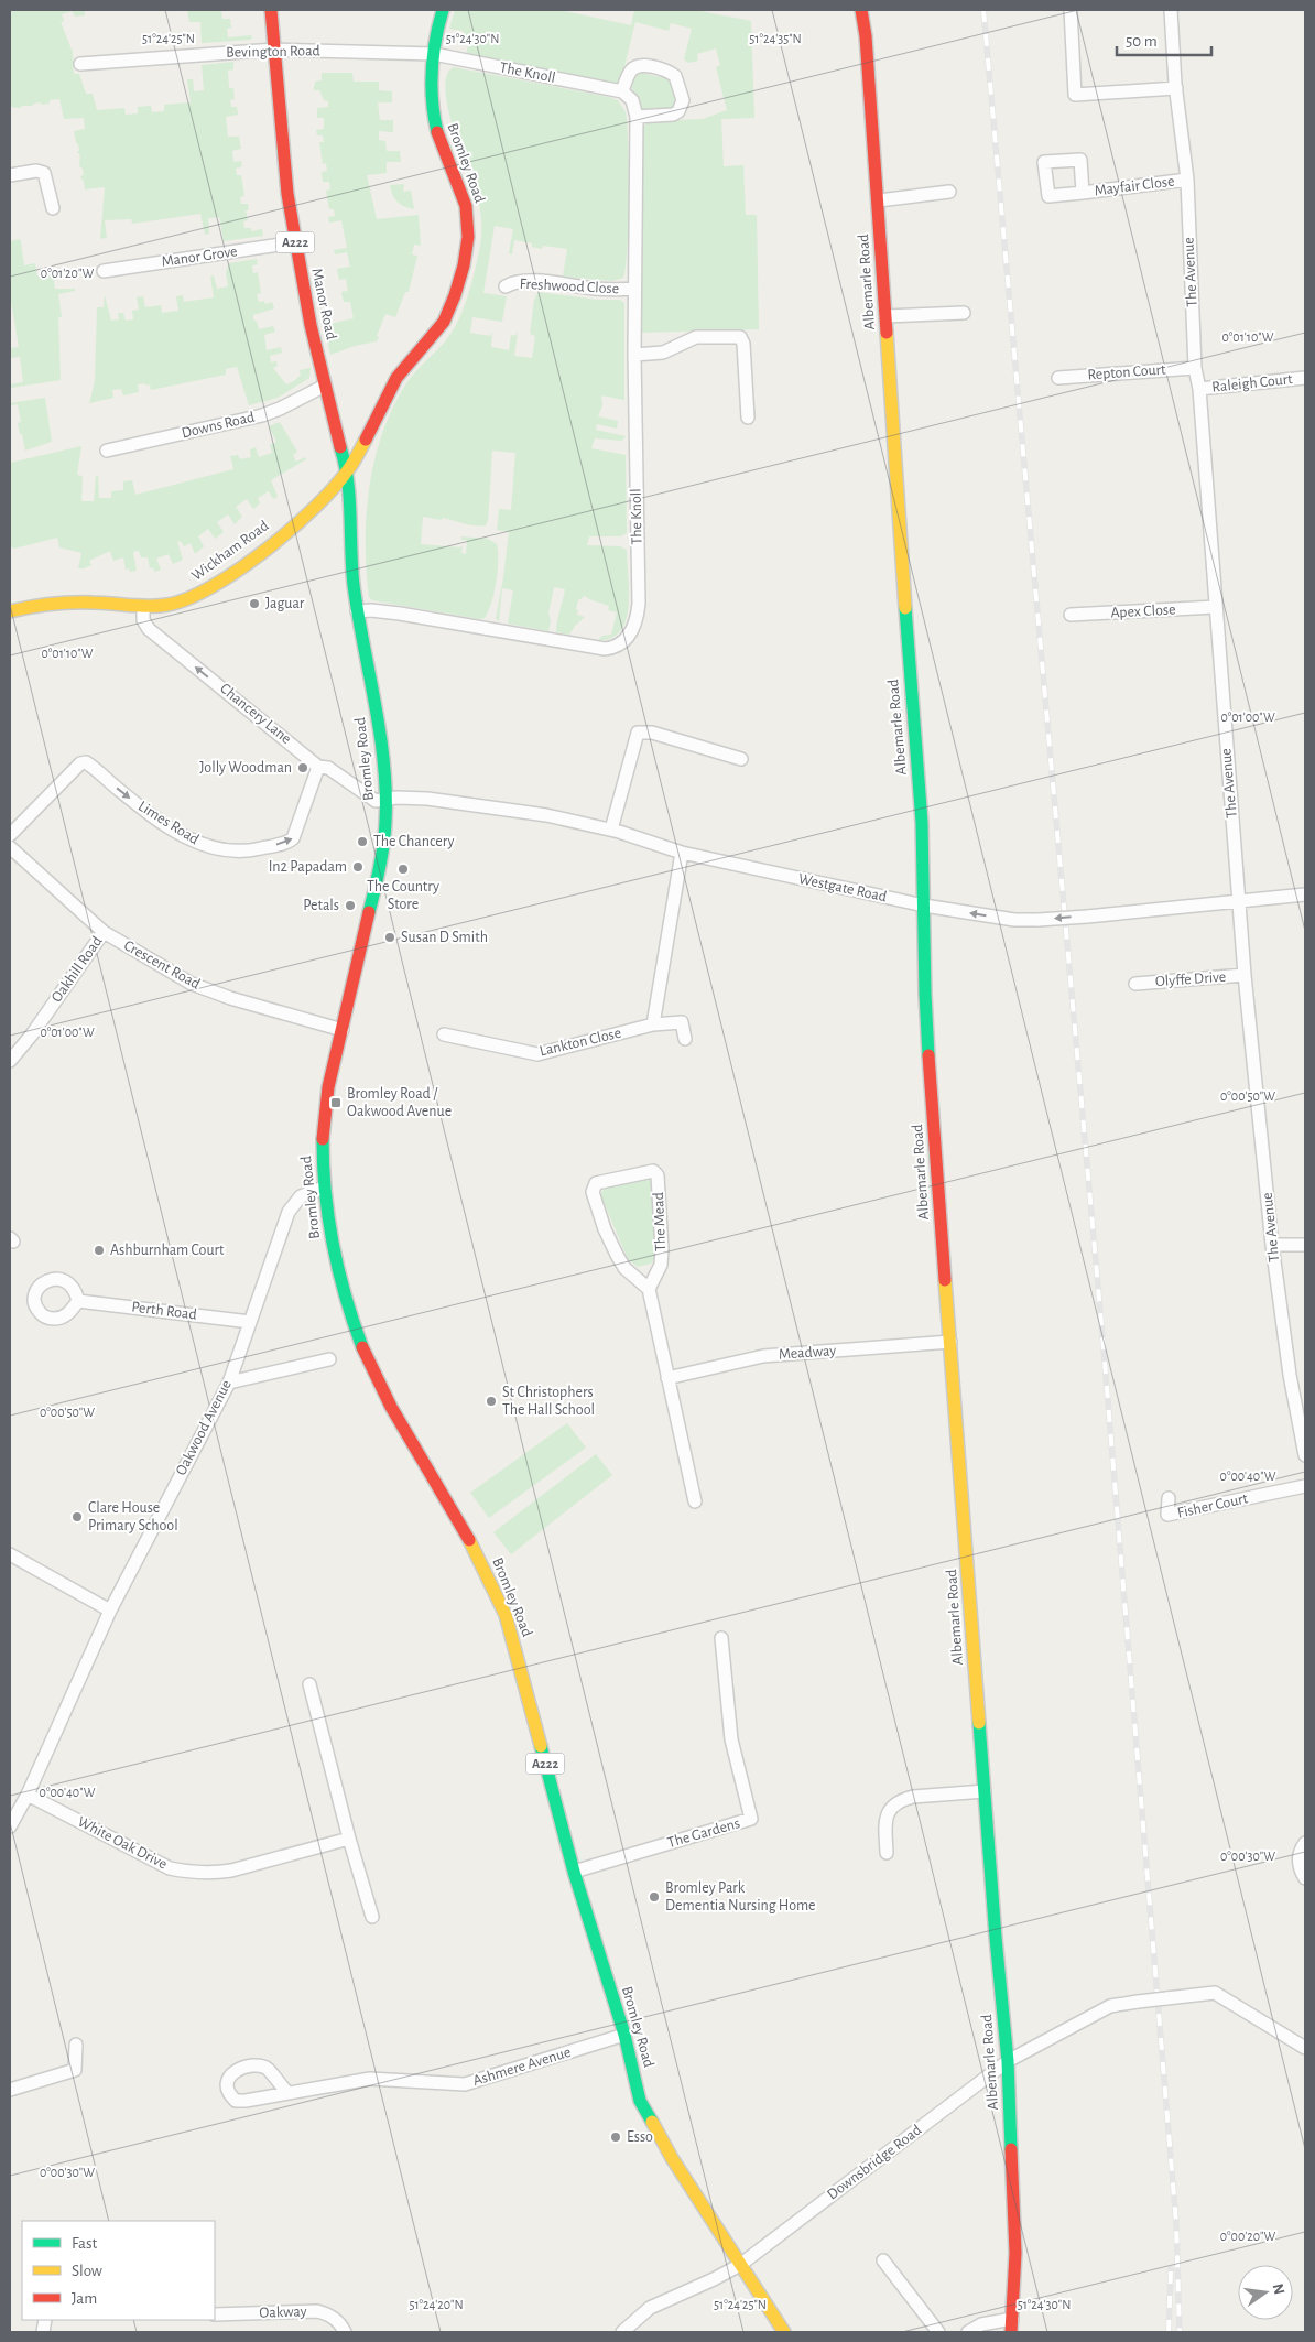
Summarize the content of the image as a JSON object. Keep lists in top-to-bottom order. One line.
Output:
{"streets":{"main road":["Bromley Road","A222","Albemarle Road","Manor Road","Wickham Road"],"street":["Bevington Road","The Knoll","Mayfair Close","Manor Grove","The Avenue","Freshwood Close","Repton Court","Raleigh Court","Downs Road","Apex Close","Chancery Lane","Limes Road","Westgate Road","Crescent Road","Oakhill Road","Olyffe Drive","Lankton Close","The Mead","Perth Road","Meadway","Oakwood Avenue","Fisher Court","The Gardens","White Oak Drive","Ashmere Avenue","Downsbridge Road","Oakway"]},"crossings":[["Bevington Road","The Knoll"],["Bevington Road","Bromley Road"],["Bevington Road","Manor Road"],["The Knoll","Bromley Road"],["The Knoll","Freshwood Close"],["Bromley Road","Manor Road"],["Bromley Road","Wickham Road"],["Bromley Road","Chancery Lane"],["Bromley Road","Westgate Road"],["Bromley Road","Crescent Road"],["Bromley Road","Oakwood Avenue"],["Bromley Road","The Gardens"],["Bromley Road","Ashmere Avenue"],["Bromley Road","Downsbridge Road"],["Mayfair Close","The Avenue"],["Manor Grove","Manor Road"],["The Avenue","Repton Court"],["The Avenue","Raleigh Court"],["The Avenue","Apex Close"],["The Avenue","Westgate Road"],["The Avenue","Olyffe Drive"],["Albemarle Road","Westgate Road"],["Albemarle Road","Meadway"],["Albemarle Road","Downsbridge Road"],["Manor Road","Downs Road"],["Manor Road","Wickham Road"],["Wickham Road","Chancery Lane"],["Chancery Lane","Limes Road"],["Chancery Lane","Westgate Road"],["Crescent Road","Oakhill Road"],["Perth Road","Oakwood Avenue"],["Oakwood Avenue","White Oak Drive"]],"one_way":["Chancery Lane"],"places":{"other":["Jaguar","Jolly Woodman","The Chancery","In2 Papadam","The Country Store","Petals","Susan D Smith","Ashburnham Court","St Christophers The Hall School","Clare House Primary School","Bromley Park Dementia Nursing Home","Esso"],"transit":["Bromley Road / Oakwood Avenue"]},"legend":["Fast","Slow","Jam"],"scale_bar":"50 m","north":"right","coordinates":["51°24'25\"N","51°24'30\"N","51°24'35\"N","0°01'20\"W","0°01'10\"W","0°01'00\"W","0°00'50\"W","0°00'40\"W","0°00'30\"W","0°00'20\"W","51°24'20\"N"]}
